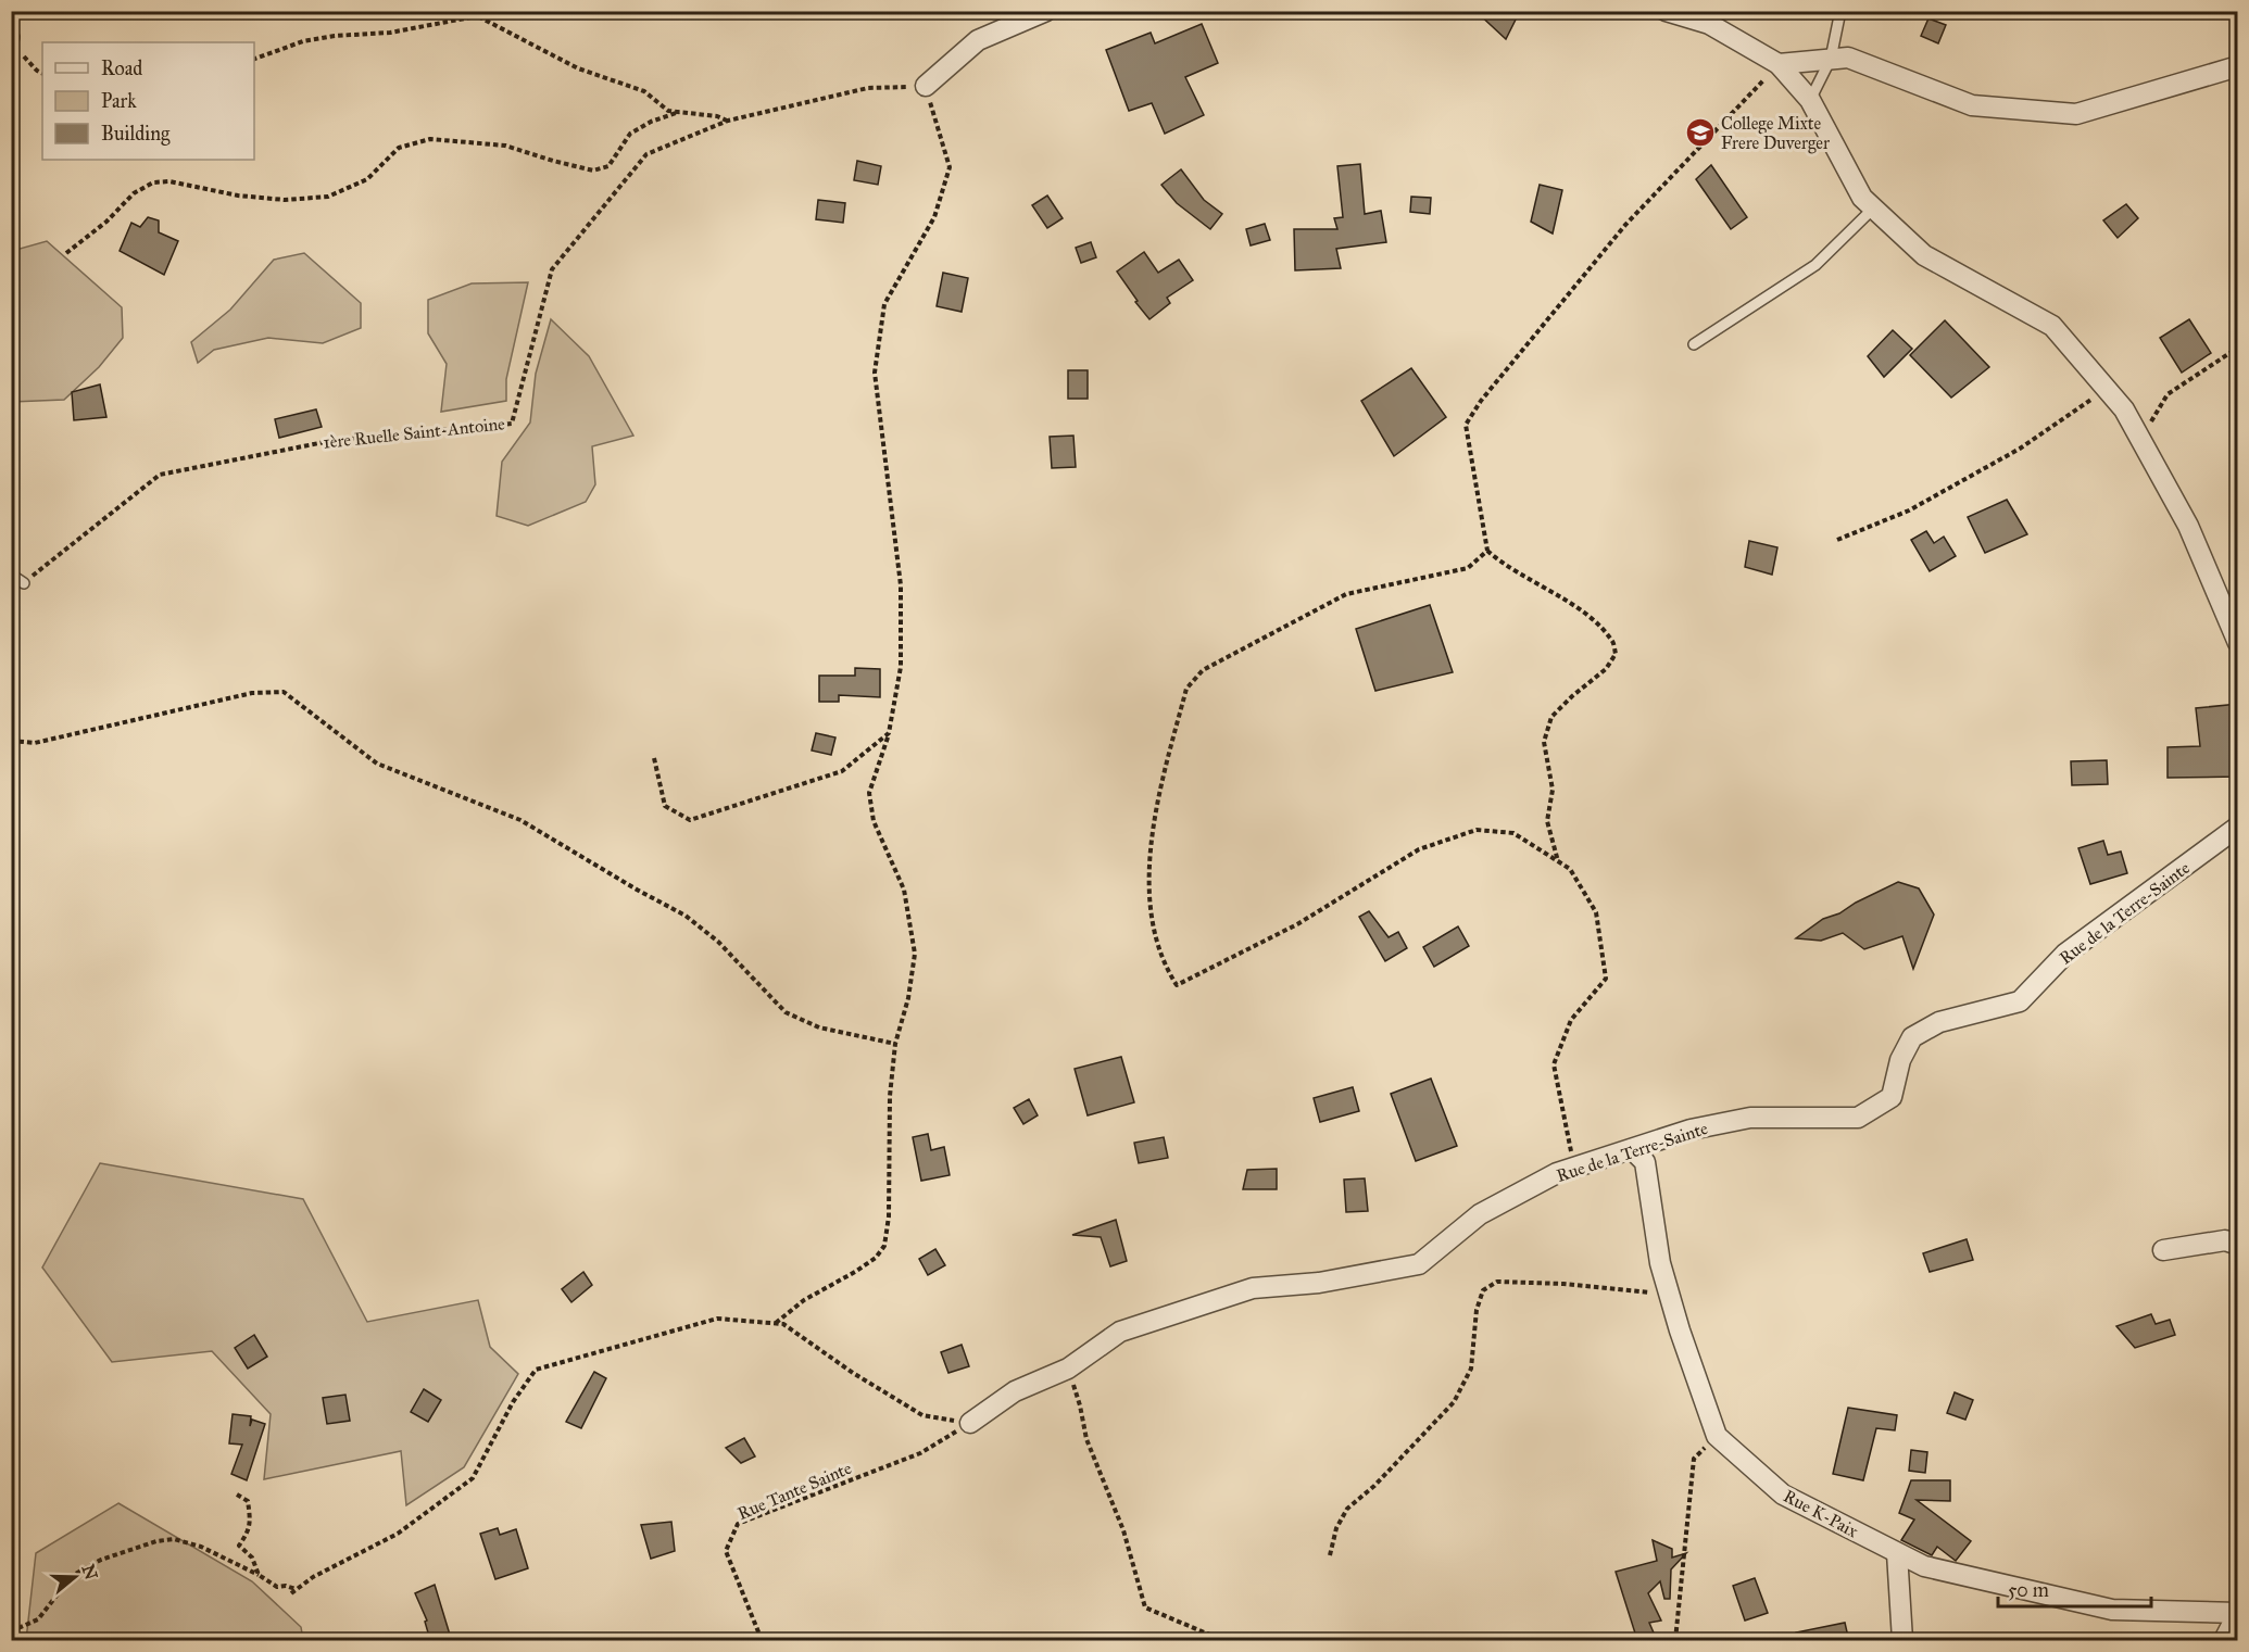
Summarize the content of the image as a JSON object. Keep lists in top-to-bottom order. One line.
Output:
{"streets":{"street":["Rue de la Terre-Sainte","Rue K-Paix"],"path":["1ère Ruelle Saint-Antoine","Rue Tante Sainte"]},"crossings":[["Rue de la Terre-Sainte","Rue Tante Sainte"],["Rue de la Terre-Sainte","Rue K-Paix"]],"places":{"school or university":["College Mixte Frere Duverger"]},"legend":["Road","Park","Building"],"scale_bar":"50 m","north":"right"}
